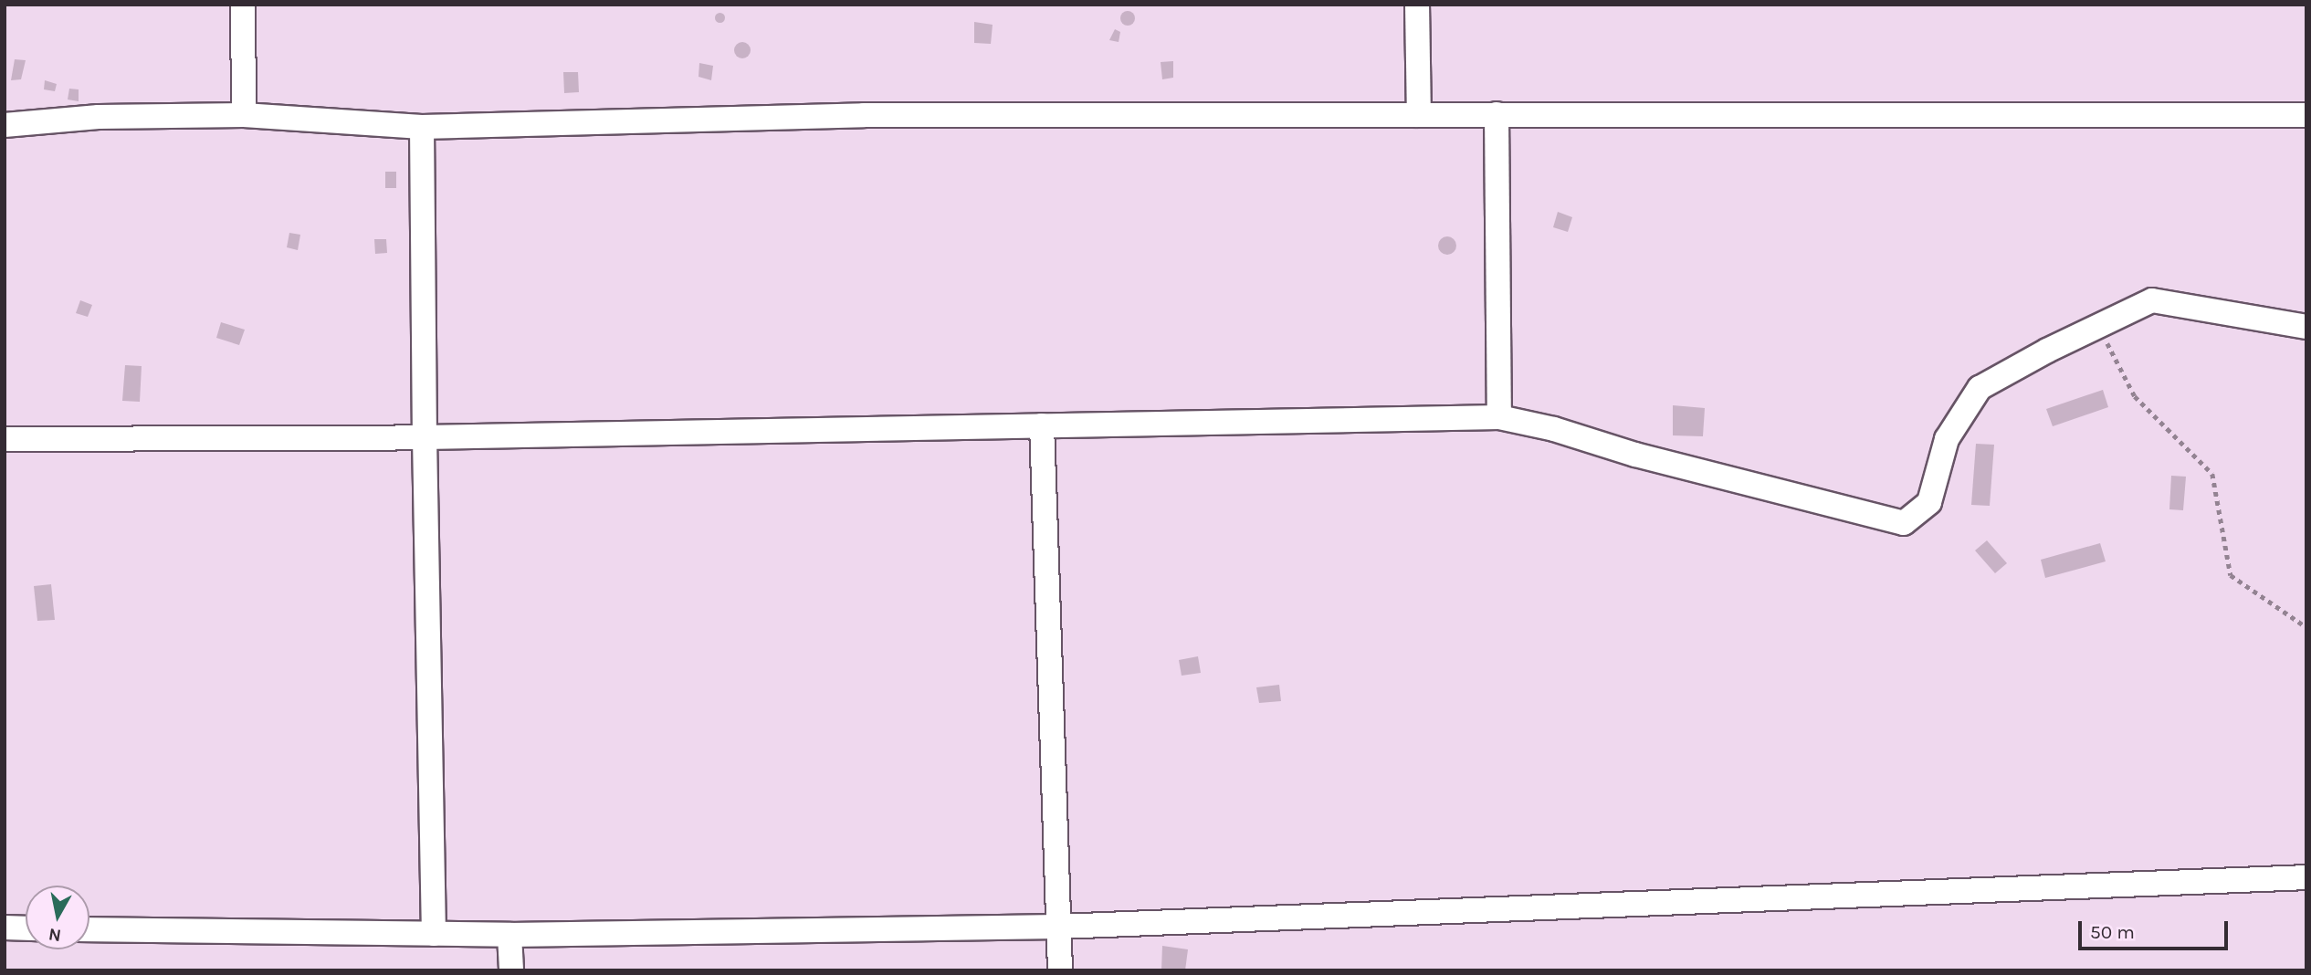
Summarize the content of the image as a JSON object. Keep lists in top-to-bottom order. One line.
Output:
{"scale_bar":"50 m","north":"bottom"}
